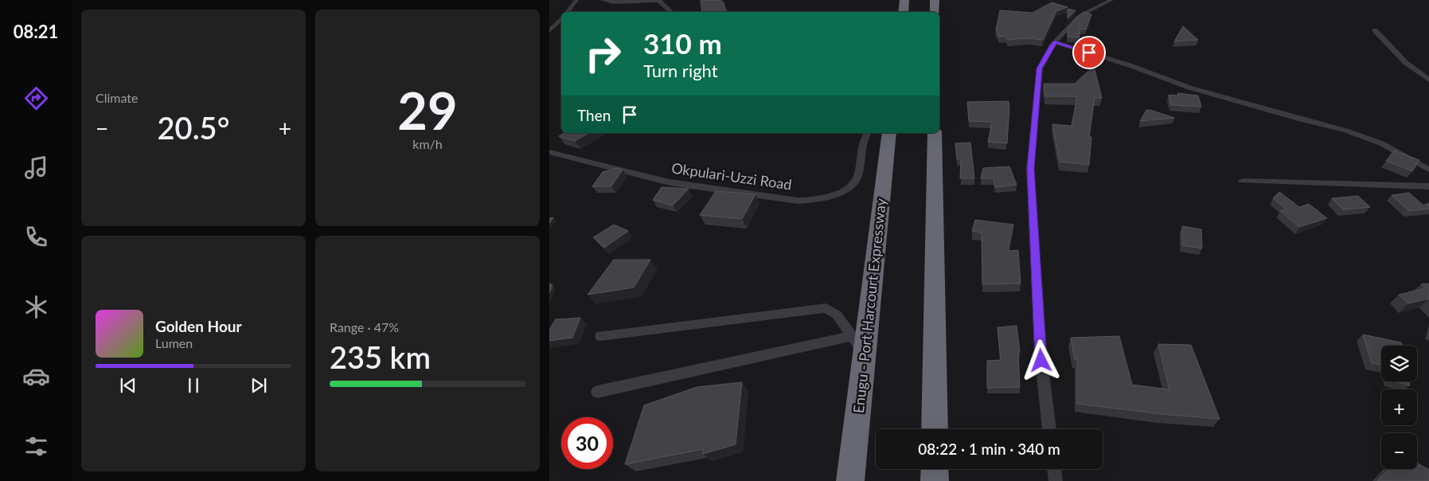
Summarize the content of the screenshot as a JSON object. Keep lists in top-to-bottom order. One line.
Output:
{"streets":{"highway":["Enugu - Port Harcourt Expressway"],"street":["Okpulari-Uzzi Road"]},"page":{"tabs":"08:21","tile":["Climate",["29","km/h"],["Range · 47%","235 km"]],"turn":["310 m","Turn right"],"then":"Then","heat":["−","20.5°","+"],"song":["Golden Hour","Lumen"],"map_buttons":["+","−"],"limit":"30","trip":"08:22 · 1 min · 340 m"}}
